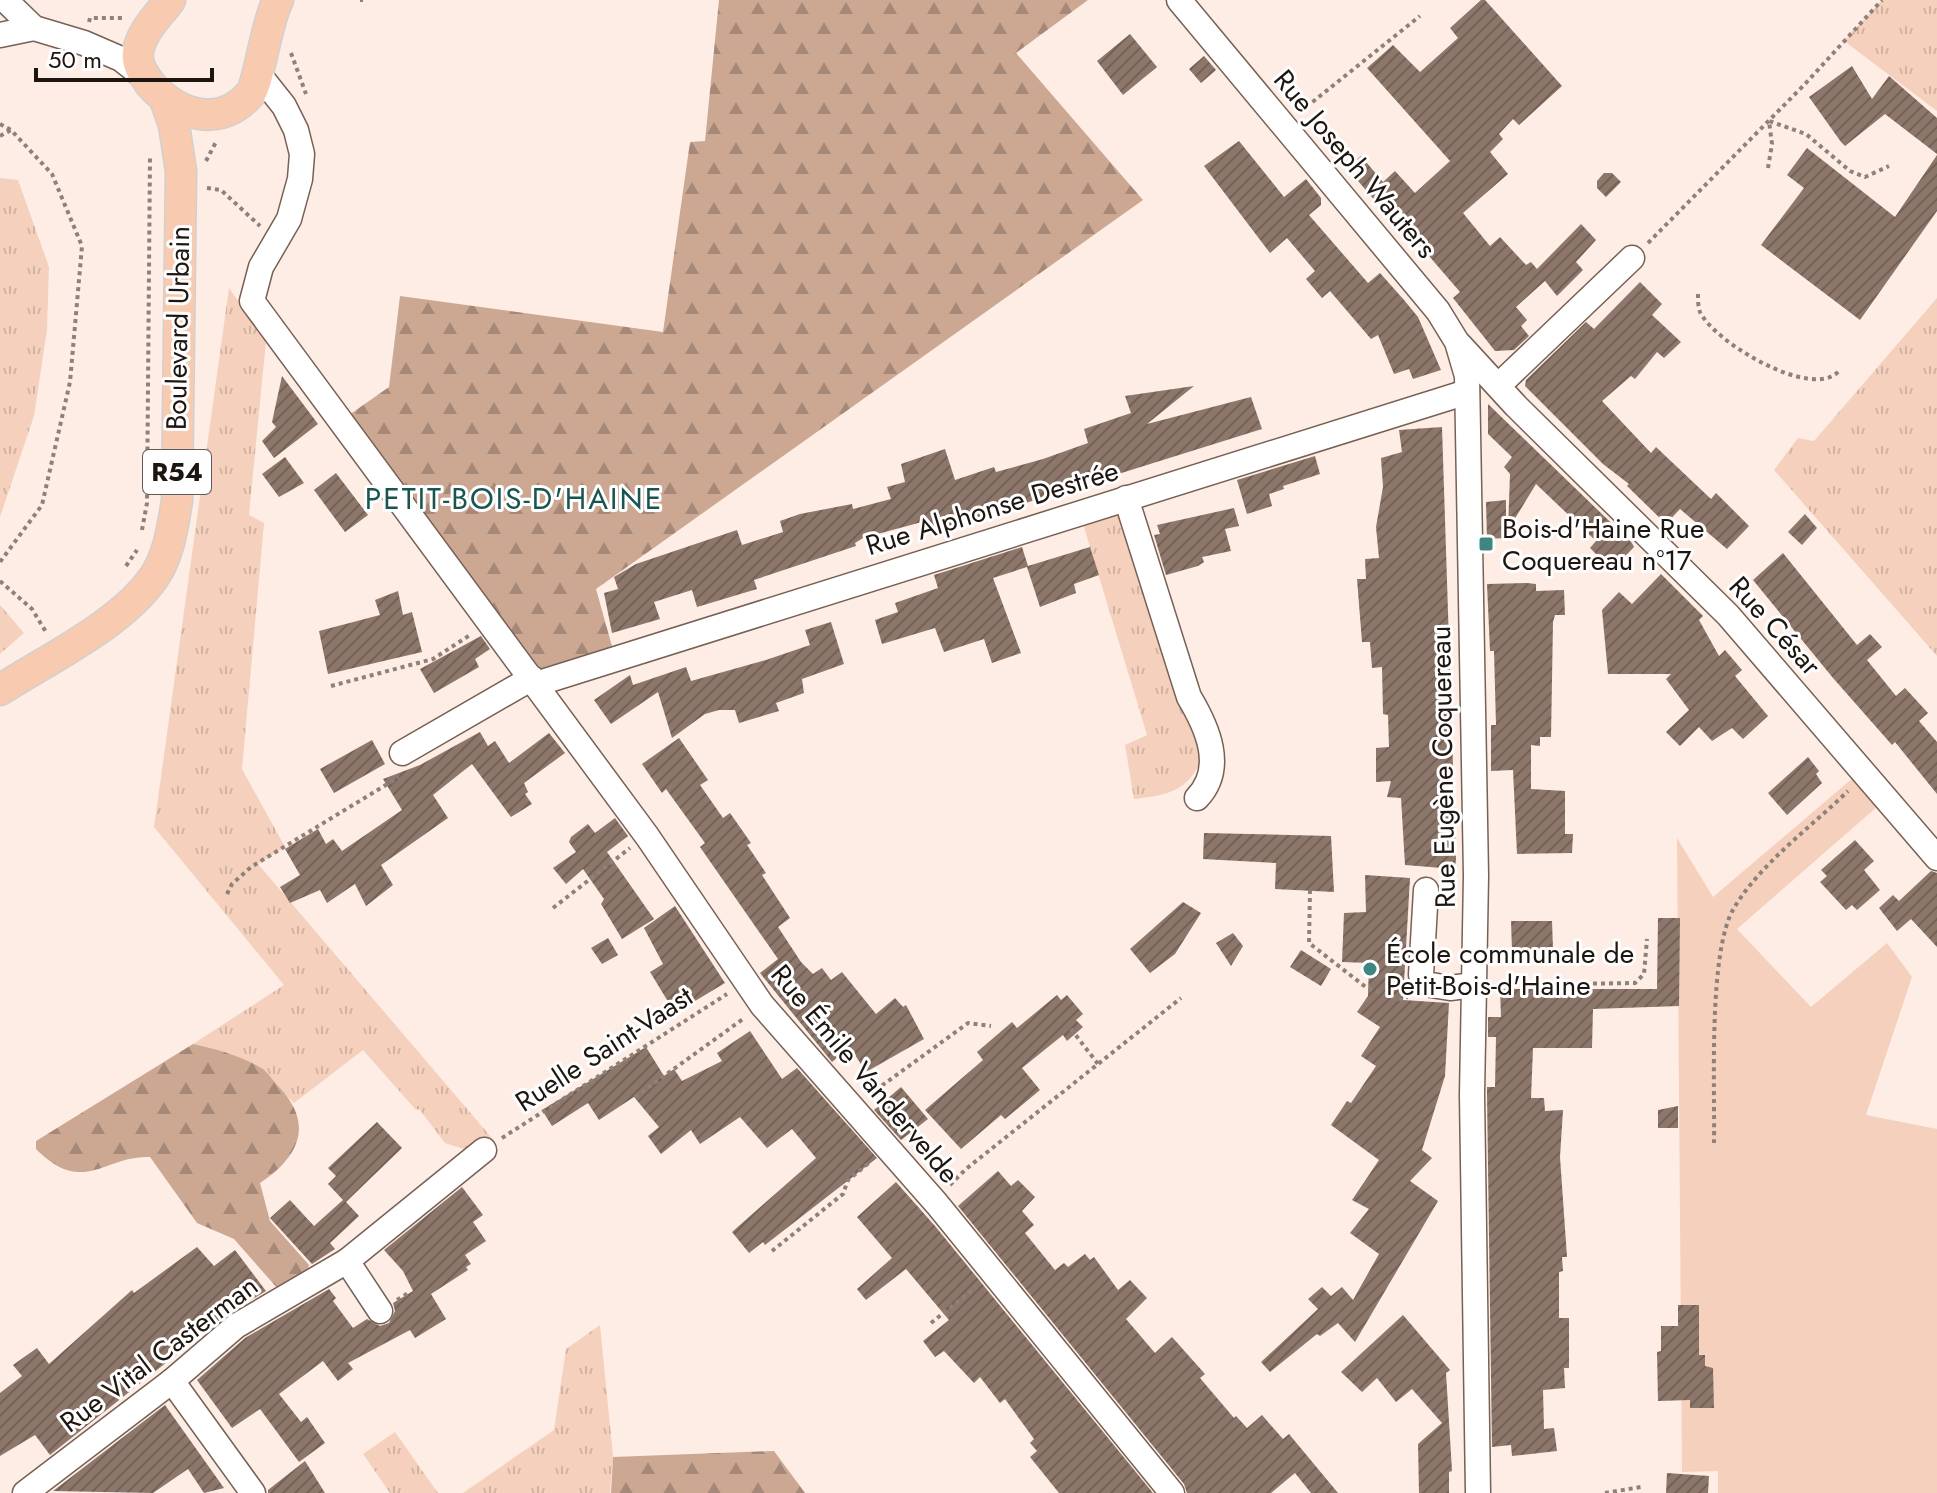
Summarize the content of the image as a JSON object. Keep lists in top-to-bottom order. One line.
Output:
{"streets":{"main road":["Boulevard Urbain","R54"],"street":["Rue Joseph Wauters","Rue Alphonse Destrée","Rue César","Rue Eugène Coquereau","Rue Émile Vandervelde","Rue Vital Casterman"],"path":["Ruelle Saint-Vaast"]},"crossings":[["Rue Joseph Wauters","Rue Alphonse Destrée"],["Rue Joseph Wauters","Rue César"],["Rue Joseph Wauters","Rue Eugène Coquereau"],["Boulevard Urbain","R54"],["R54","Rue Émile Vandervelde"],["Rue Alphonse Destrée","Rue Eugène Coquereau"],["Rue Alphonse Destrée","Rue Émile Vandervelde"],["Ruelle Saint-Vaast","Rue Émile Vandervelde"],["Ruelle Saint-Vaast","Rue Vital Casterman"]],"districts":["PETIT-BOIS-D'HAINE"],"places":{"transit":["Bois-d'Haine Rue Coquereau n°17"],"other":["École communale de Petit-Bois-d'Haine"]},"scale_bar":"50 m"}
